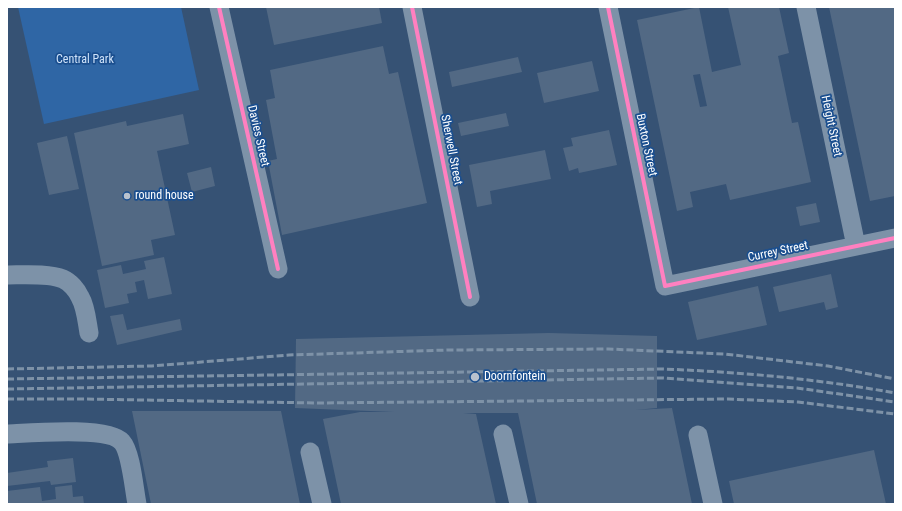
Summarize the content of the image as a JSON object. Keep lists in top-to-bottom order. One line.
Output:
{"streets":{"street":["Height Street","Davies Street","Buxton Street","Sherwell Street","Currey Street"]},"crossings":[["Height Street","Currey Street"],["Buxton Street","Currey Street"]],"parks":["Central Park"],"places":["round house","Doornfontein"]}
